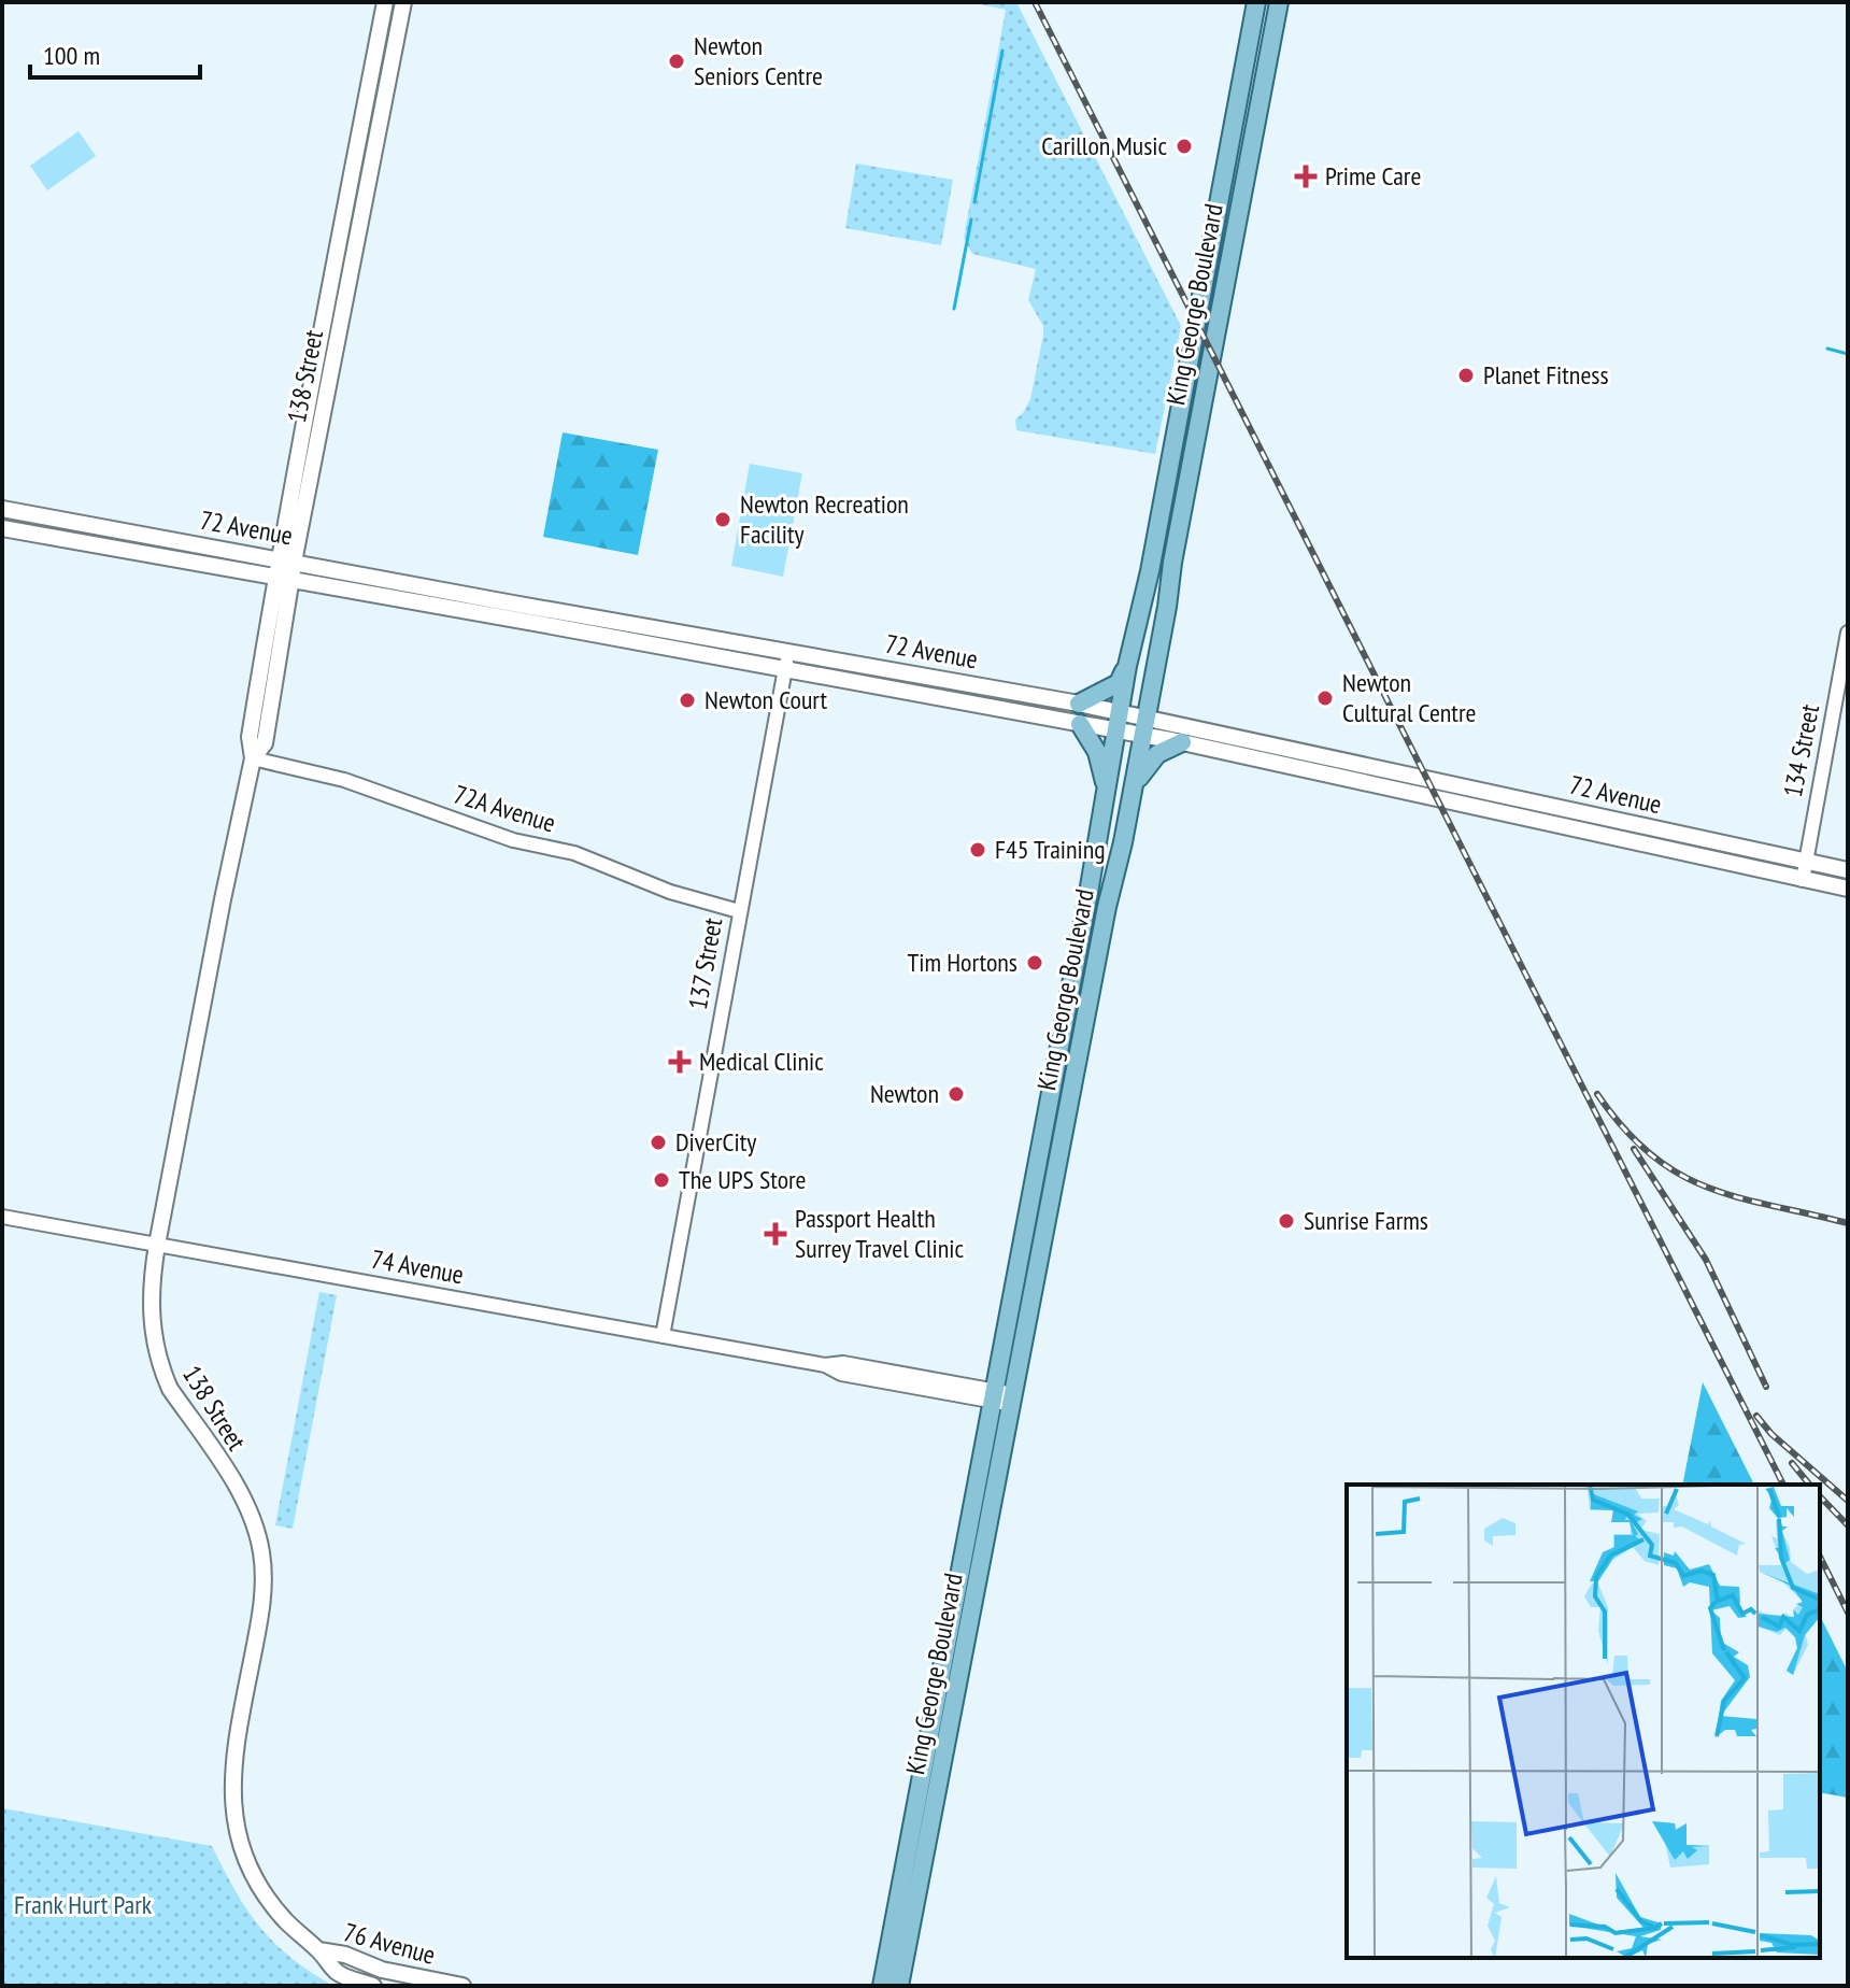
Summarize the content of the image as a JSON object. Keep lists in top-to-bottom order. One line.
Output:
{"streets":{"main road":["King George Boulevard","138 Street","72 Avenue","76 Avenue"],"street":["134 Street","72A Avenue","137 Street","74 Avenue"]},"crossings":[["King George Boulevard","72 Avenue"],["King George Boulevard","74 Avenue"],["138 Street","72 Avenue"],["138 Street","72A Avenue"],["138 Street","74 Avenue"],["138 Street","76 Avenue"],["72 Avenue","134 Street"],["72 Avenue","137 Street"],["72A Avenue","137 Street"],["137 Street","74 Avenue"]],"parks":["Frank Hurt Park"],"places":{"other":["Newton Seniors Centre","Carillon Music","Planet Fitness","Newton Recreation Facility","Newton Cultural Centre","Newton Court","F45 Training","Tim Hortons","Newton","DiverCity","The UPS Store","Sunrise Farms"],"health":["Prime Care","Medical Clinic","Passport Health Surrey Travel Clinic"]},"scale_bar":"100 m"}
